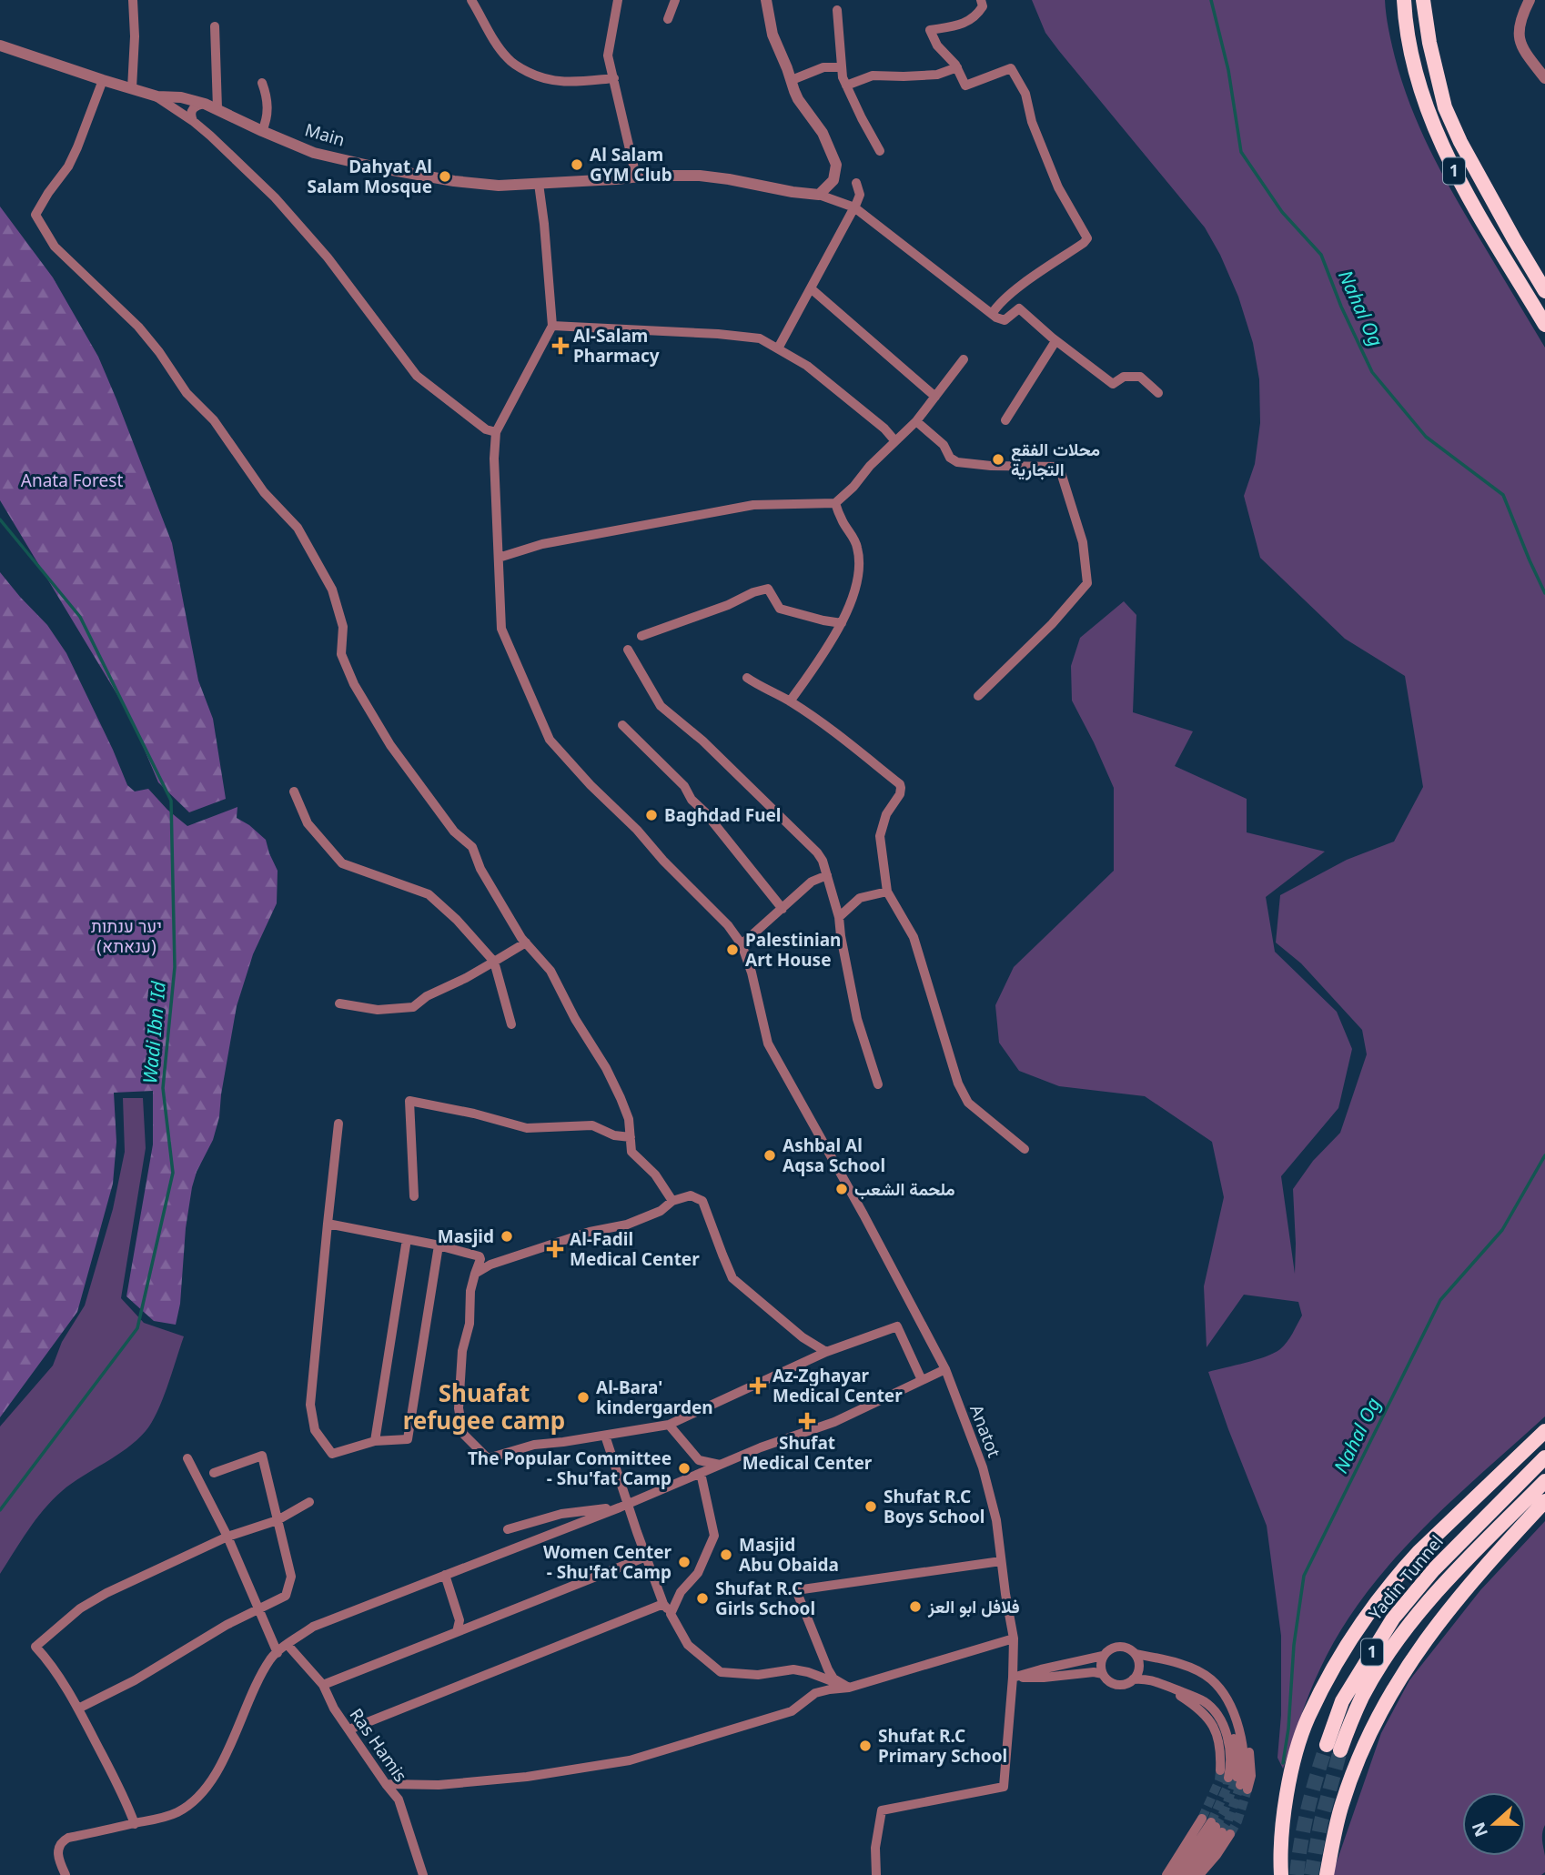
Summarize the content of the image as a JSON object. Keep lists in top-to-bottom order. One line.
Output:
{"streets":{"highway":["1","Yadin Tunnel"],"street":["Main","Anatot","Ras Hamis"]},"districts":["Shuafat refugee camp"],"water":["Nahal Og","Wadi Ibn 'Id"],"parks":["Anata Forest","יער ענתות (ענאתא)"],"places":{"other":["Al Salam GYM Club","Dahyat Al Salam Mosque","محلات الفقع التجارية","Baghdad Fuel","Palestinian Art House","Ashbal Al Aqsa School","ملحمة الشعب","Masjid","Al-Bara' kindergarden","The Popular Committee - Shu'fat Camp","Shufat R.C Boys School","Masjid Abu Obaida","Women Center - Shu'fat Camp","Shufat R.C Girls School","فلافل ابو العز","Shufat R.C Primary School"],"health":["Al-Salam Pharmacy","Al-Fadil Medical Center","Az-Zghayar Medical Center","Shufat Medical Center"]},"north":"left"}
